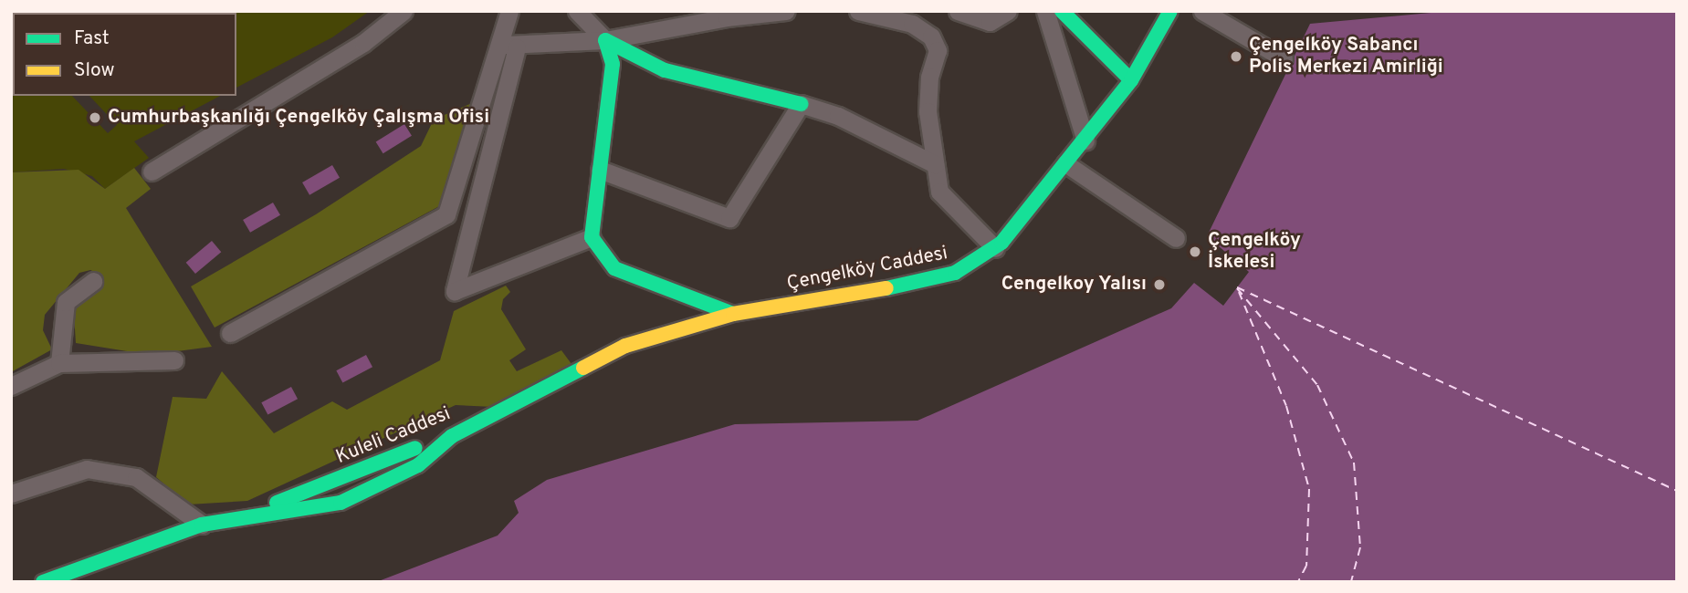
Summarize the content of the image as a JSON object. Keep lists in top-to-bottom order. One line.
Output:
{"streets":{"main road":["Çengelköy Caddesi","Kuleli Caddesi"]},"crossings":[["Çengelköy Caddesi","Kuleli Caddesi"]],"places":["Çengelköy Sabancı Polis Merkezi Amirliği","Cumhurbaşkanlığı Çengelköy Çalışma Ofisi","Çengelköy İskelesi","Cengelkoy Yalısı"],"legend":["Fast","Slow"]}
